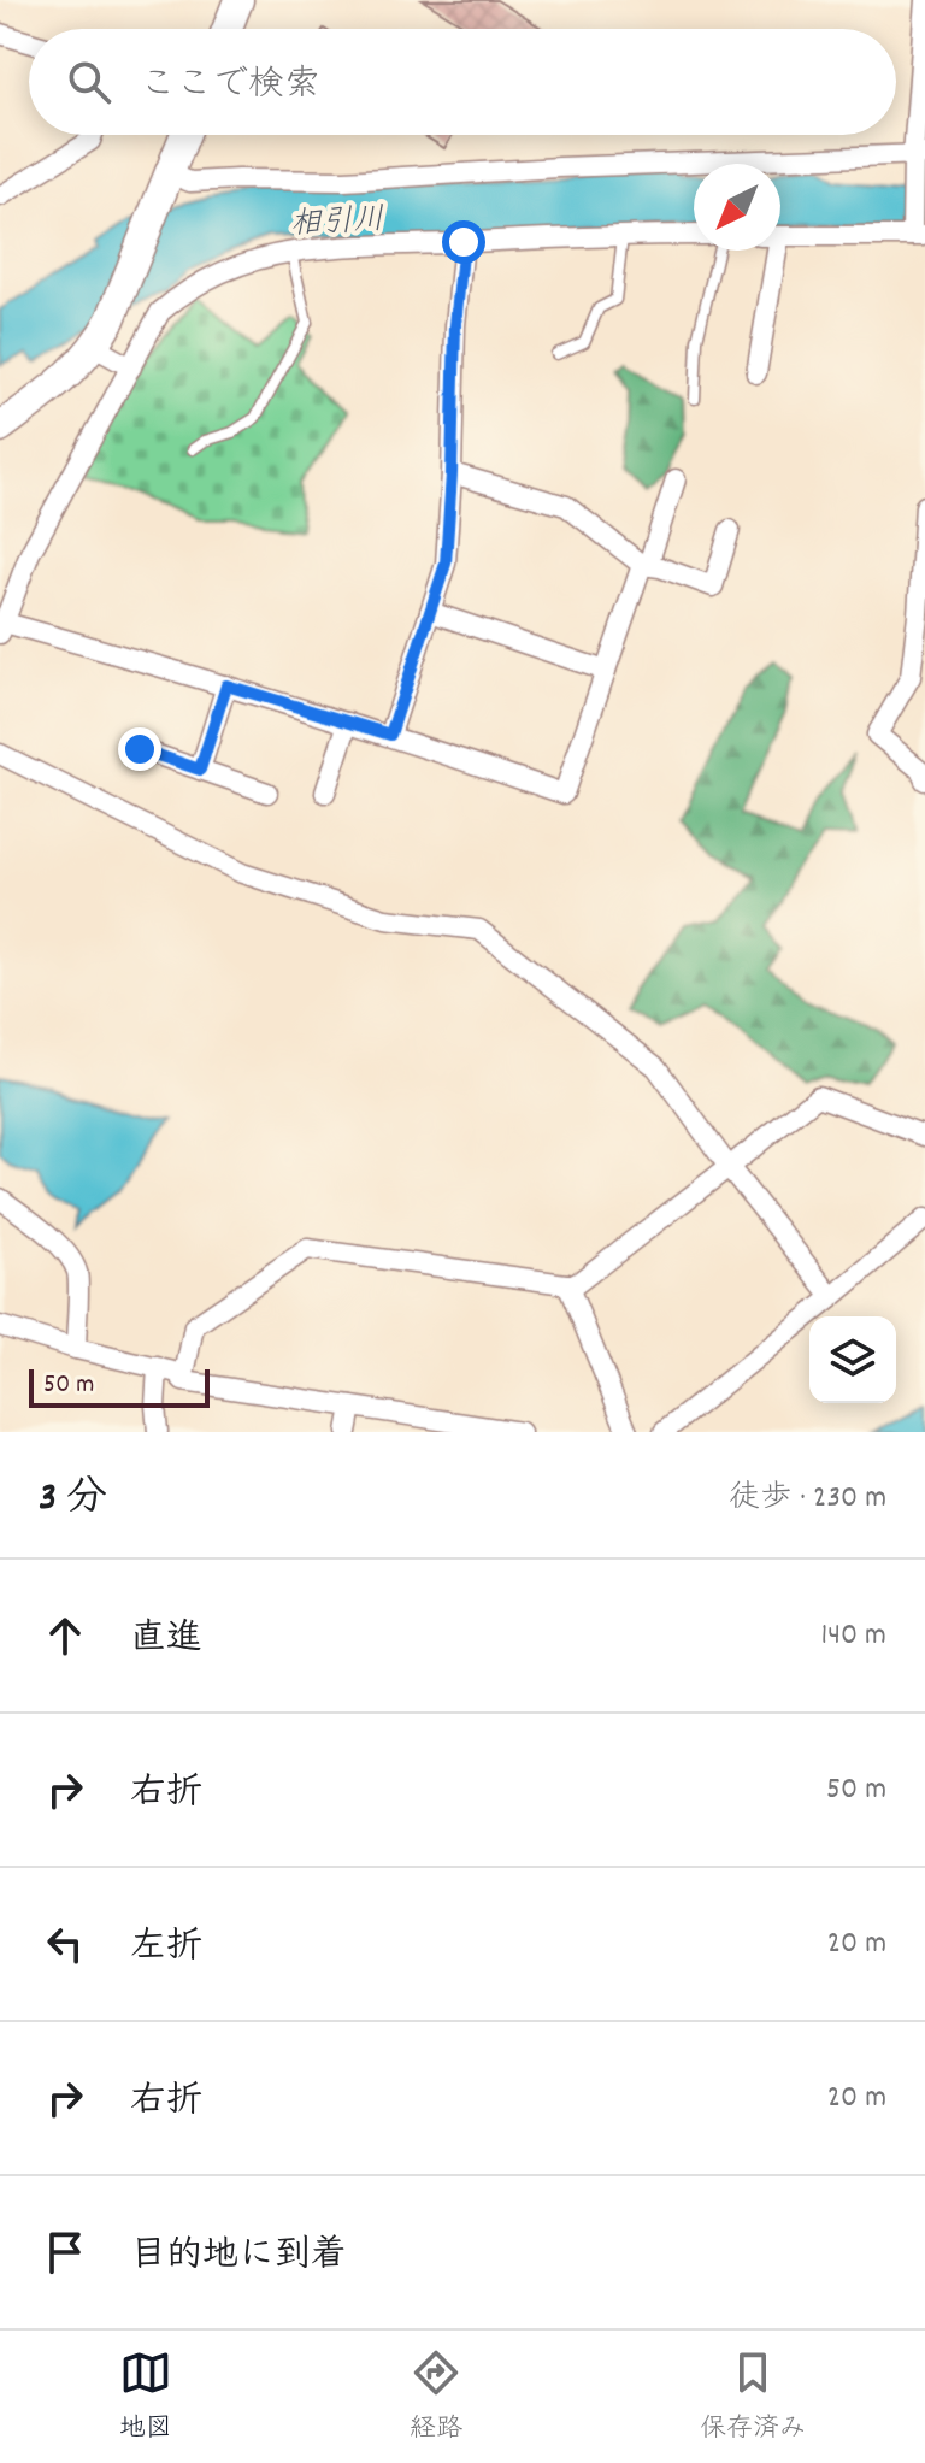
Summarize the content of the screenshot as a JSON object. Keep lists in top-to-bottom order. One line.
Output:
{"water":["相引川"],"scale_bar":"50 m","north":"bottom left","page":{"search":"ここで検索","scale":"50 m","heading":["3 分","徒歩 · 230 m"],"list":[["直進","140 m"],["右折","50 m"],["左折","20 m"],["右折","20 m"],"目的地に到着"],"nav":["地図","経路","保存済み"]}}
